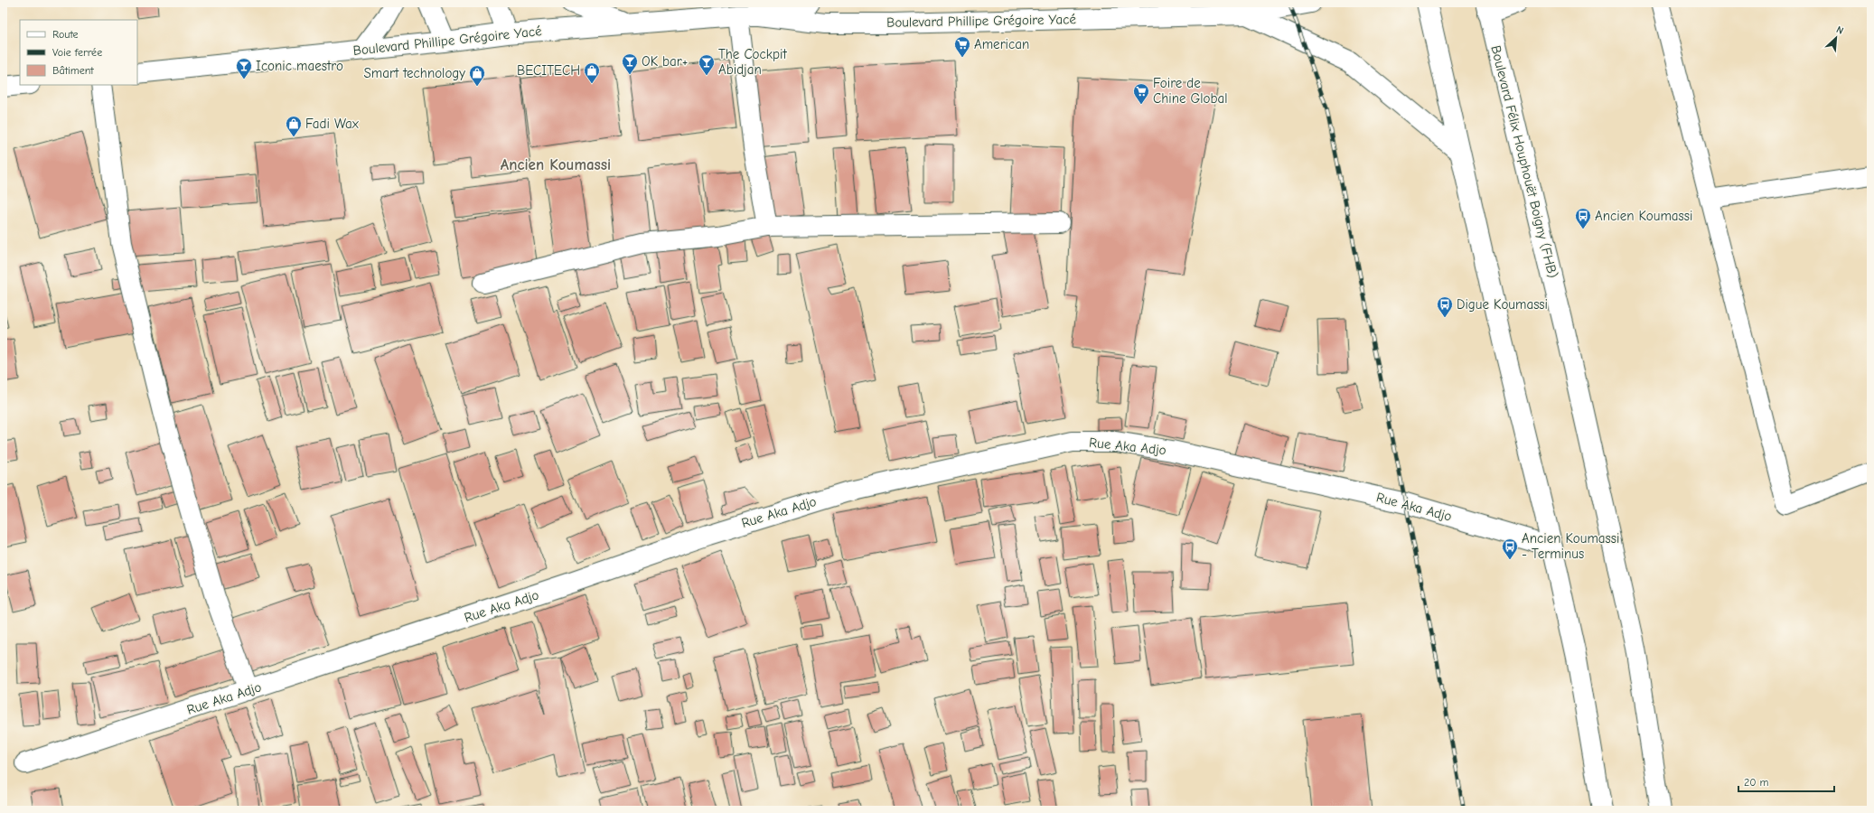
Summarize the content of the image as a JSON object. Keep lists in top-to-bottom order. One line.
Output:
{"streets":{"main road":["Boulevard Phillipe Grégoire Yacé","Boulevard Félix Houphouët Boigny (FHB)","Rue Aka Adjo"]},"districts":["Ancien Koumassi"],"places":{"supermarket":["American","Foire de Chine Global"],"bar":["OK bar+","The Cockpit Abidjan","Iconic maestro"],"shop":["BECITECH","Smart technology","Fadi Wax"],"bus stop":["Ancien Koumassi","Digue Koumassi","Ancien Koumassi - Terminus"]},"legend":["Route","Voie ferrée","Bâtiment"],"scale_bar":"20 m","north":"top right"}
